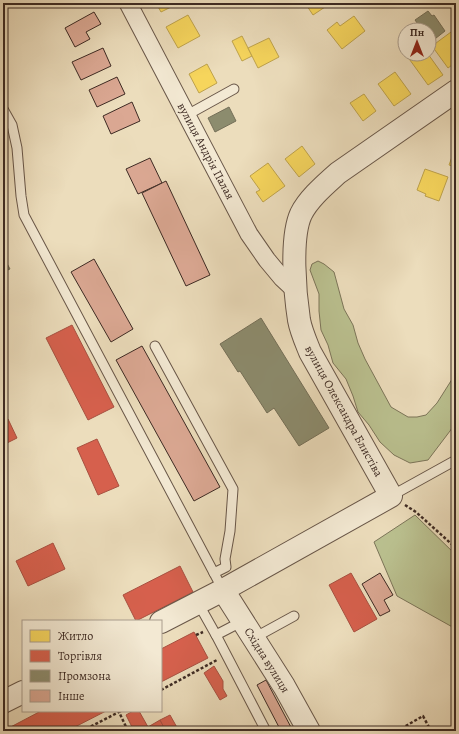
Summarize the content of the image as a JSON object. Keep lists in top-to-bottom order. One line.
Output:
{"streets":{"street":["вулиця Андрія Палая","вулиця Олександра Блистіва","Східна вулиця"]},"crossings":[["вулиця Андрія Палая","вулиця Олександра Блистіва"]],"legend":["Житло","Торгівля","Промзона","Інше"],"north":"top"}
